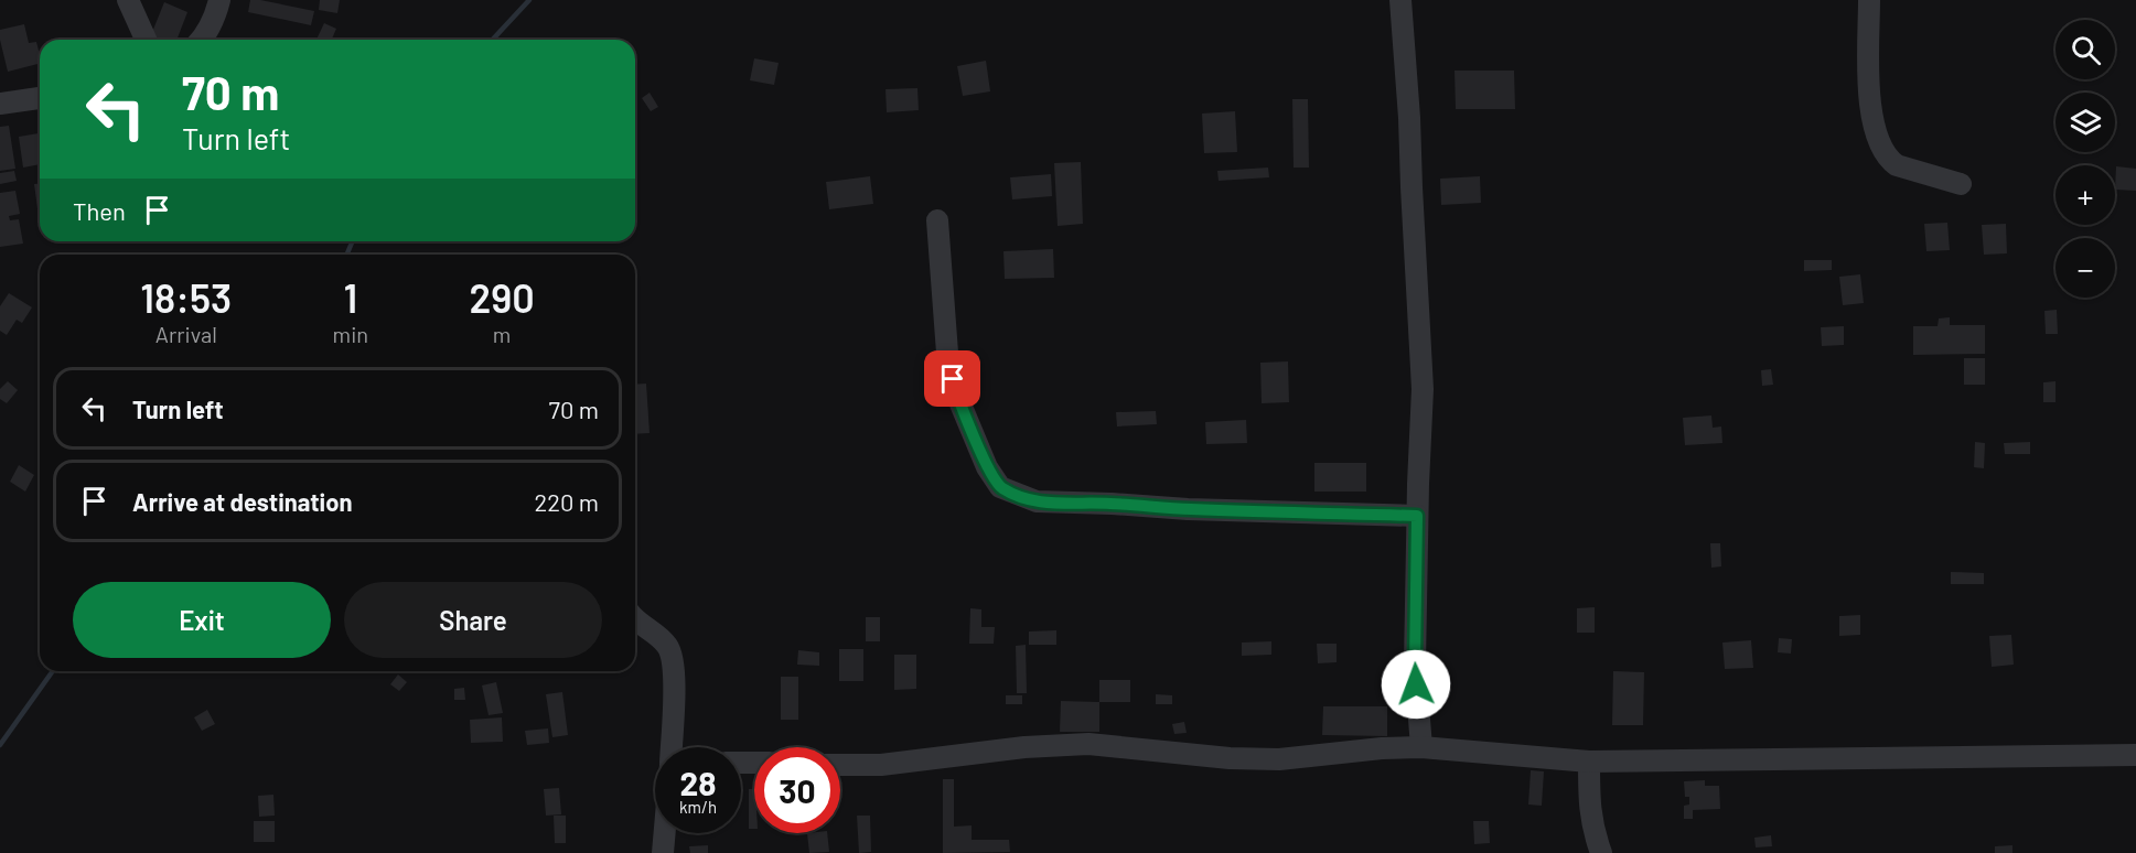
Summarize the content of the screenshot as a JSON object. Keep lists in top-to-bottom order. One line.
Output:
{"page":{"map_buttons":["+","−"],"turn":["70 m","Turn left"],"then":"Then","eta":["18:53","Arrival","1","min","290","m"],"list":[{"name":"Turn left","value":"70 m"},{"name":"Arrive at destination","value":"220 m"}],"buttons":["Exit","Share"],"speed":"28 km/h","limit":"30"}}
